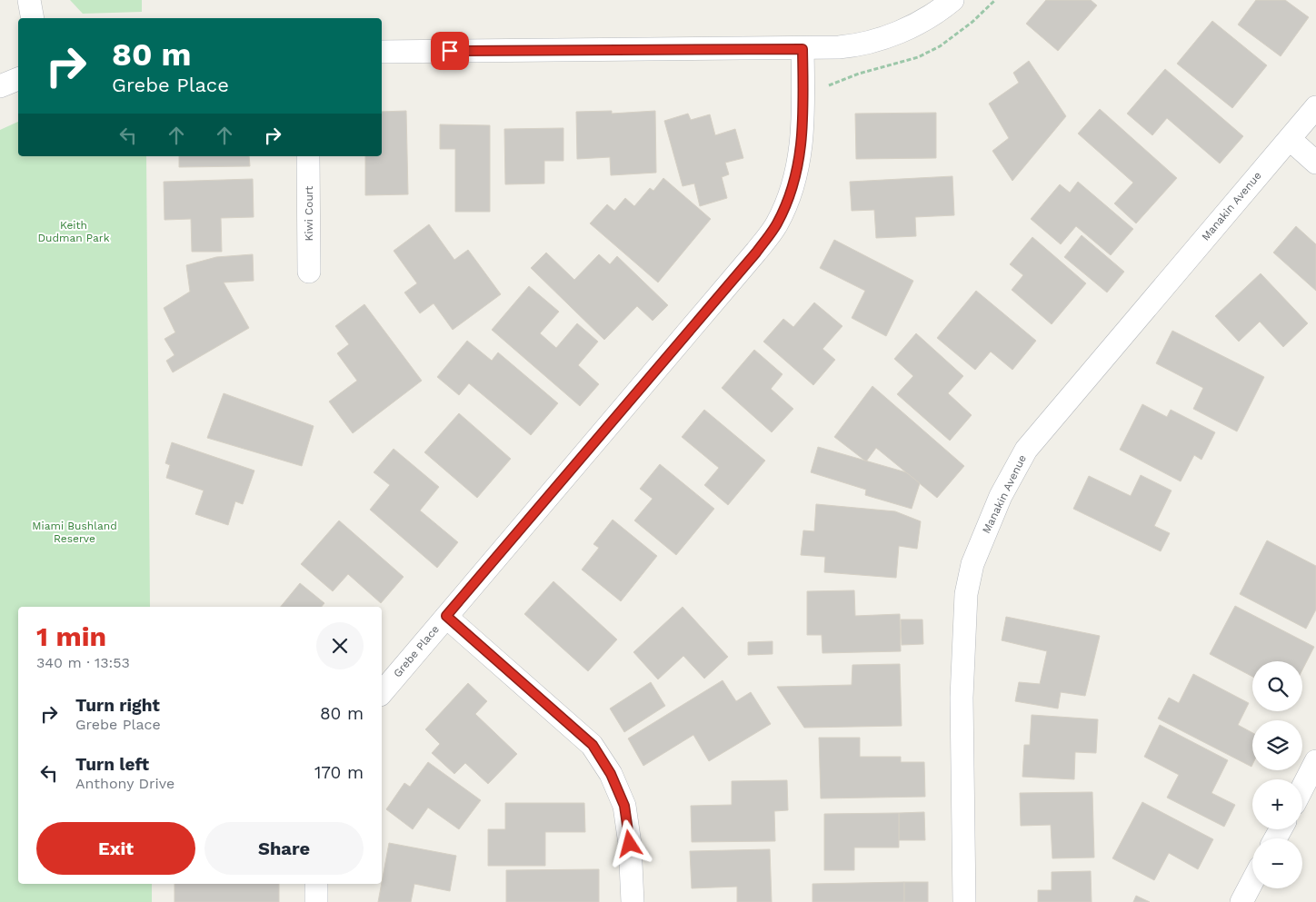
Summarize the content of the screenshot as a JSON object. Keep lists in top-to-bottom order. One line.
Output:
{"streets":{"street":["Manakin Avenue","Kiwi Court","Grebe Place"]},"parks":["Keith Dudman Park","Miami Bushland Reserve"],"page":{"turn":["80 m","Grebe Place"],"heading":["1 min","340 m · 13:53"],"map_buttons":["+","−"],"list":[{"name":"Turn right","note":"Grebe Place","value":"80 m"},{"name":"Turn left","note":"Anthony Drive","value":"170 m"}],"buttons":["Exit","Share"]}}
